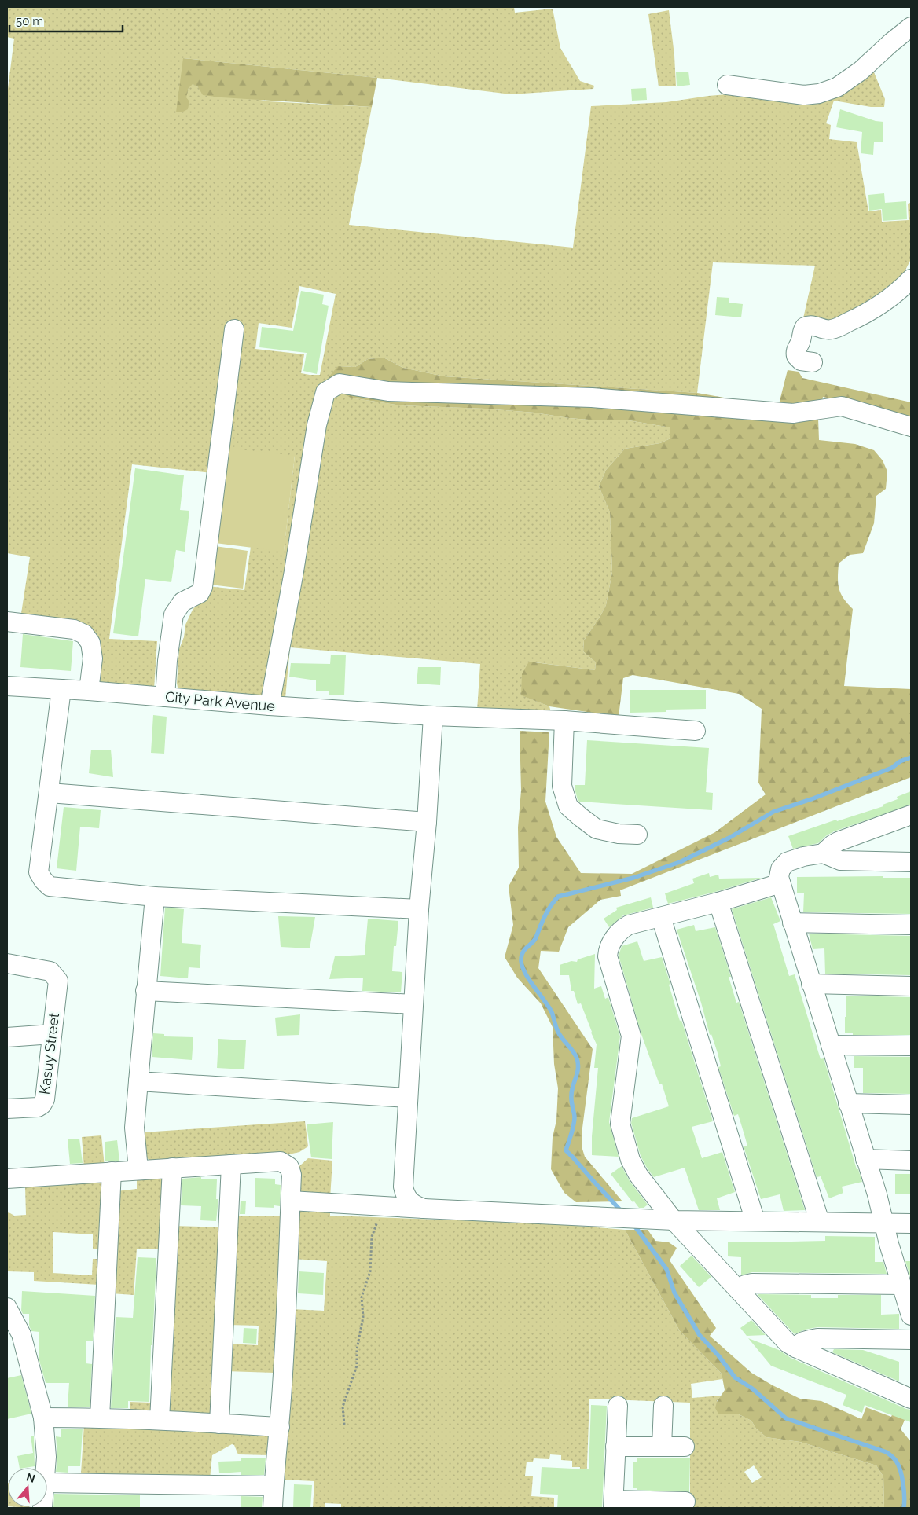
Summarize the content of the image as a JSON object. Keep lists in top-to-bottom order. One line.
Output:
{"streets":{"street":["City Park Avenue","Kasuy Street"]},"scale_bar":"50 m","north":"top"}
